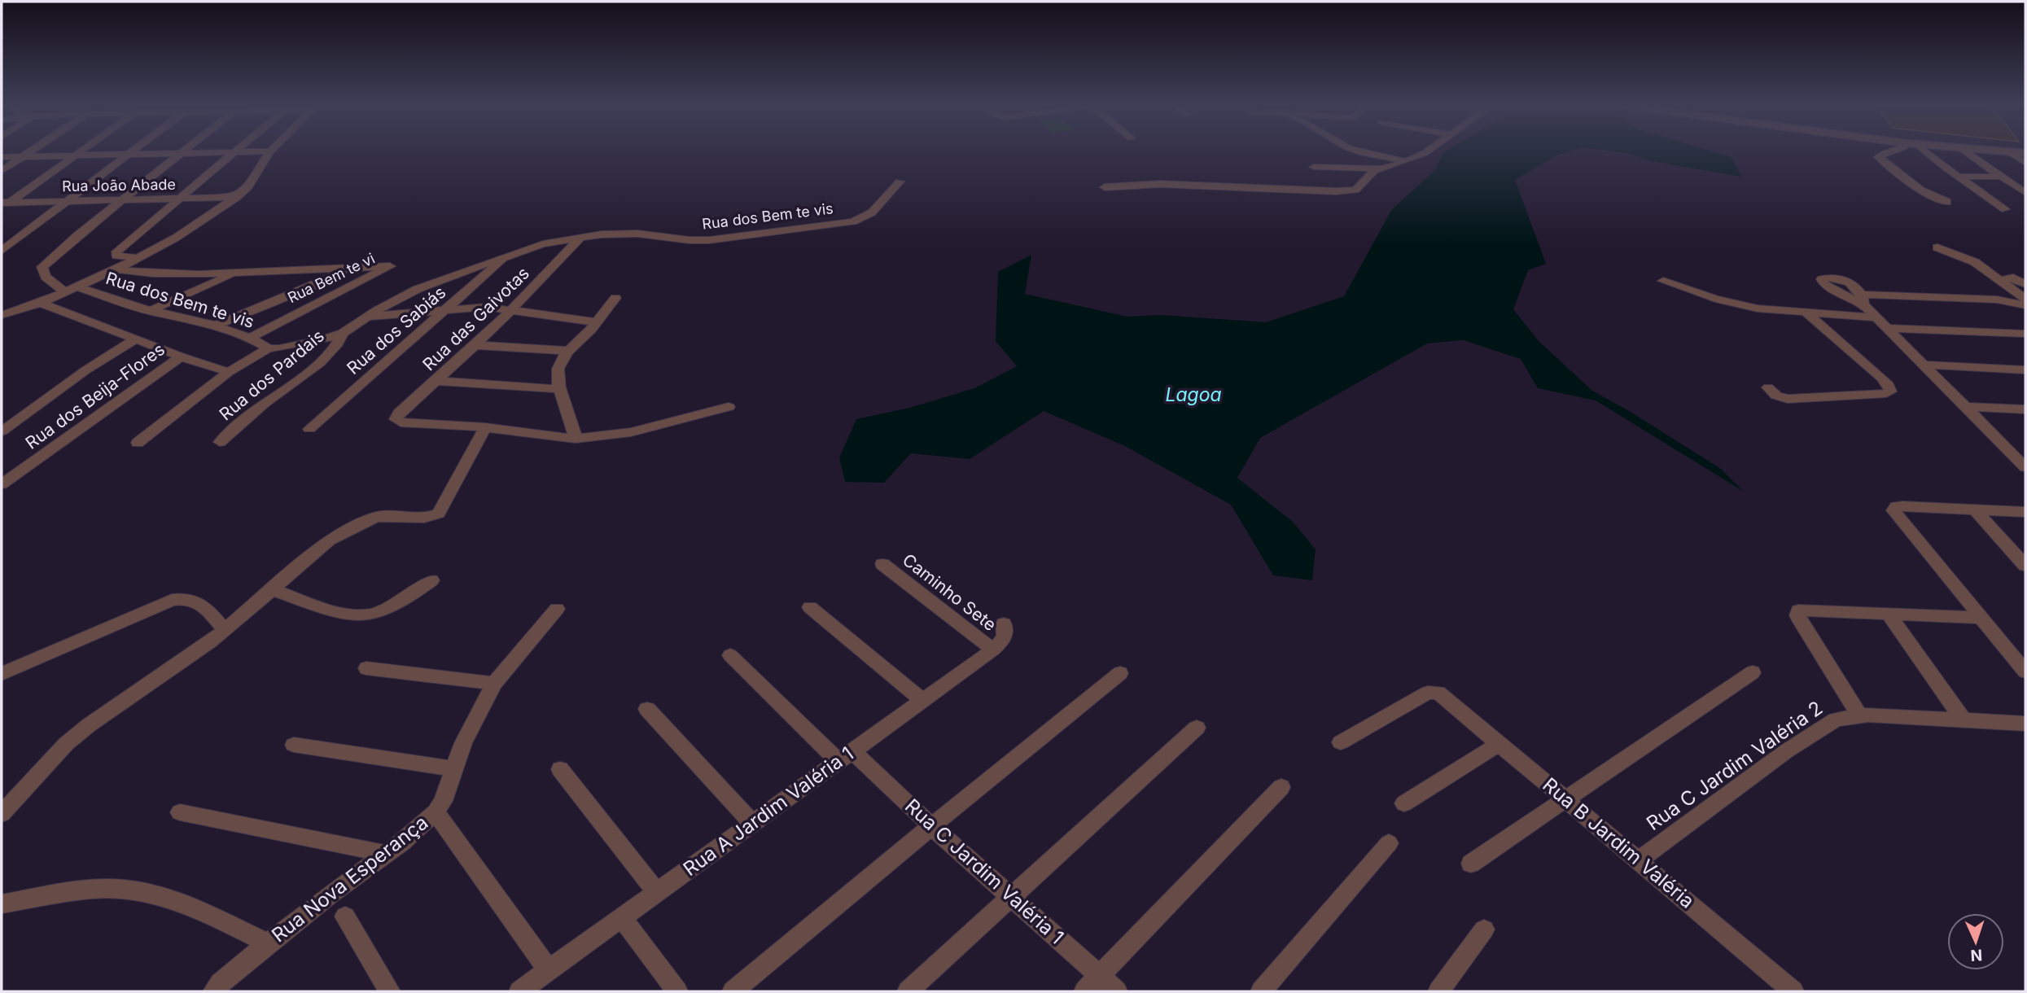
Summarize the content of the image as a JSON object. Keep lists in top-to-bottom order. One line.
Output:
{"streets":{"street":["Rua João Abade","Rua dos Bem te vis","Rua Bem te vi","Rua das Gaivotas","Rua dos Sabiás","Rua dos Pardais","Rua dos Beija-Flores","Caminho Sete","Rua C Jardim Valéria 2","Rua A Jardim Valéria 1","Rua B Jardim Valéria","Rua C Jardim Valéria 1","Rua Nova Esperança"]},"crossings":[["Rua dos Bem te vis","Rua Bem te vi"],["Rua dos Bem te vis","Rua das Gaivotas"],["Rua dos Bem te vis","Rua dos Sabiás"],["Rua dos Bem te vis","Rua dos Pardais"],["Caminho Sete","Rua A Jardim Valéria 1"],["Rua C Jardim Valéria 2","Rua B Jardim Valéria"],["Rua A Jardim Valéria 1","Rua C Jardim Valéria 1"]],"water":["Lagoa"],"north":"bottom"}
